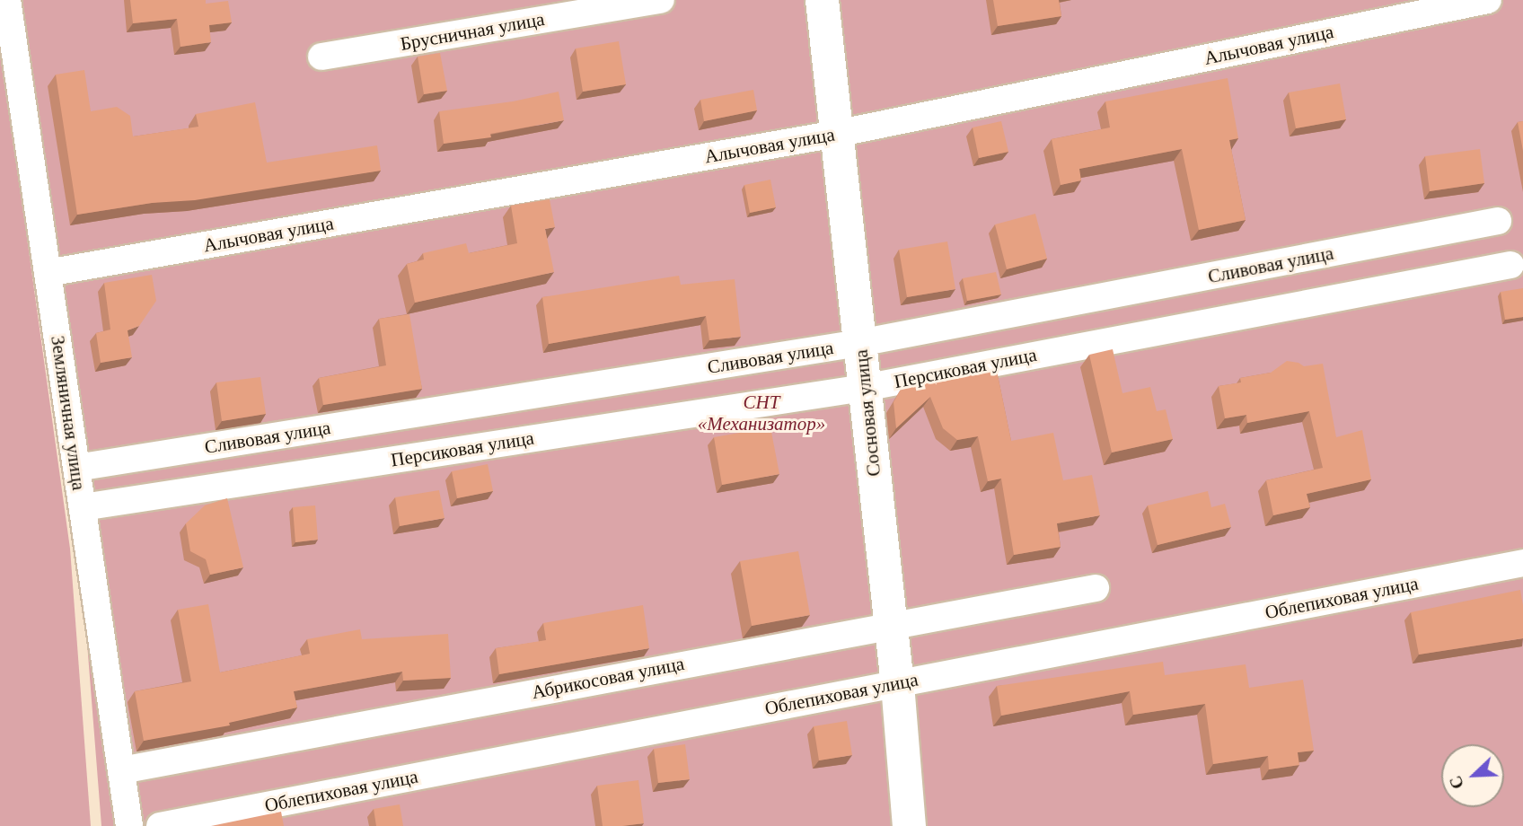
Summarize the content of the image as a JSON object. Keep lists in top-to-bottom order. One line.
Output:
{"streets":{"street":["Брусничная улица","Алычовая улица","Сливовая улица","Персиковая улица","Земляничная улица","Сосновая улица","Облепиховая улица","Абрикосовая улица"]},"crossings":[["Алычовая улица","Земляничная улица"],["Алычовая улица","Сосновая улица"],["Сливовая улица","Земляничная улица"],["Сливовая улица","Сосновая улица"],["Персиковая улица","Земляничная улица"],["Персиковая улица","Сосновая улица"],["Земляничная улица","Абрикосовая улица"],["Сосновая улица","Облепиховая улица"],["Сосновая улица","Абрикосовая улица"]],"parks":["СНТ «Механизатор»"],"north":"bottom left"}
